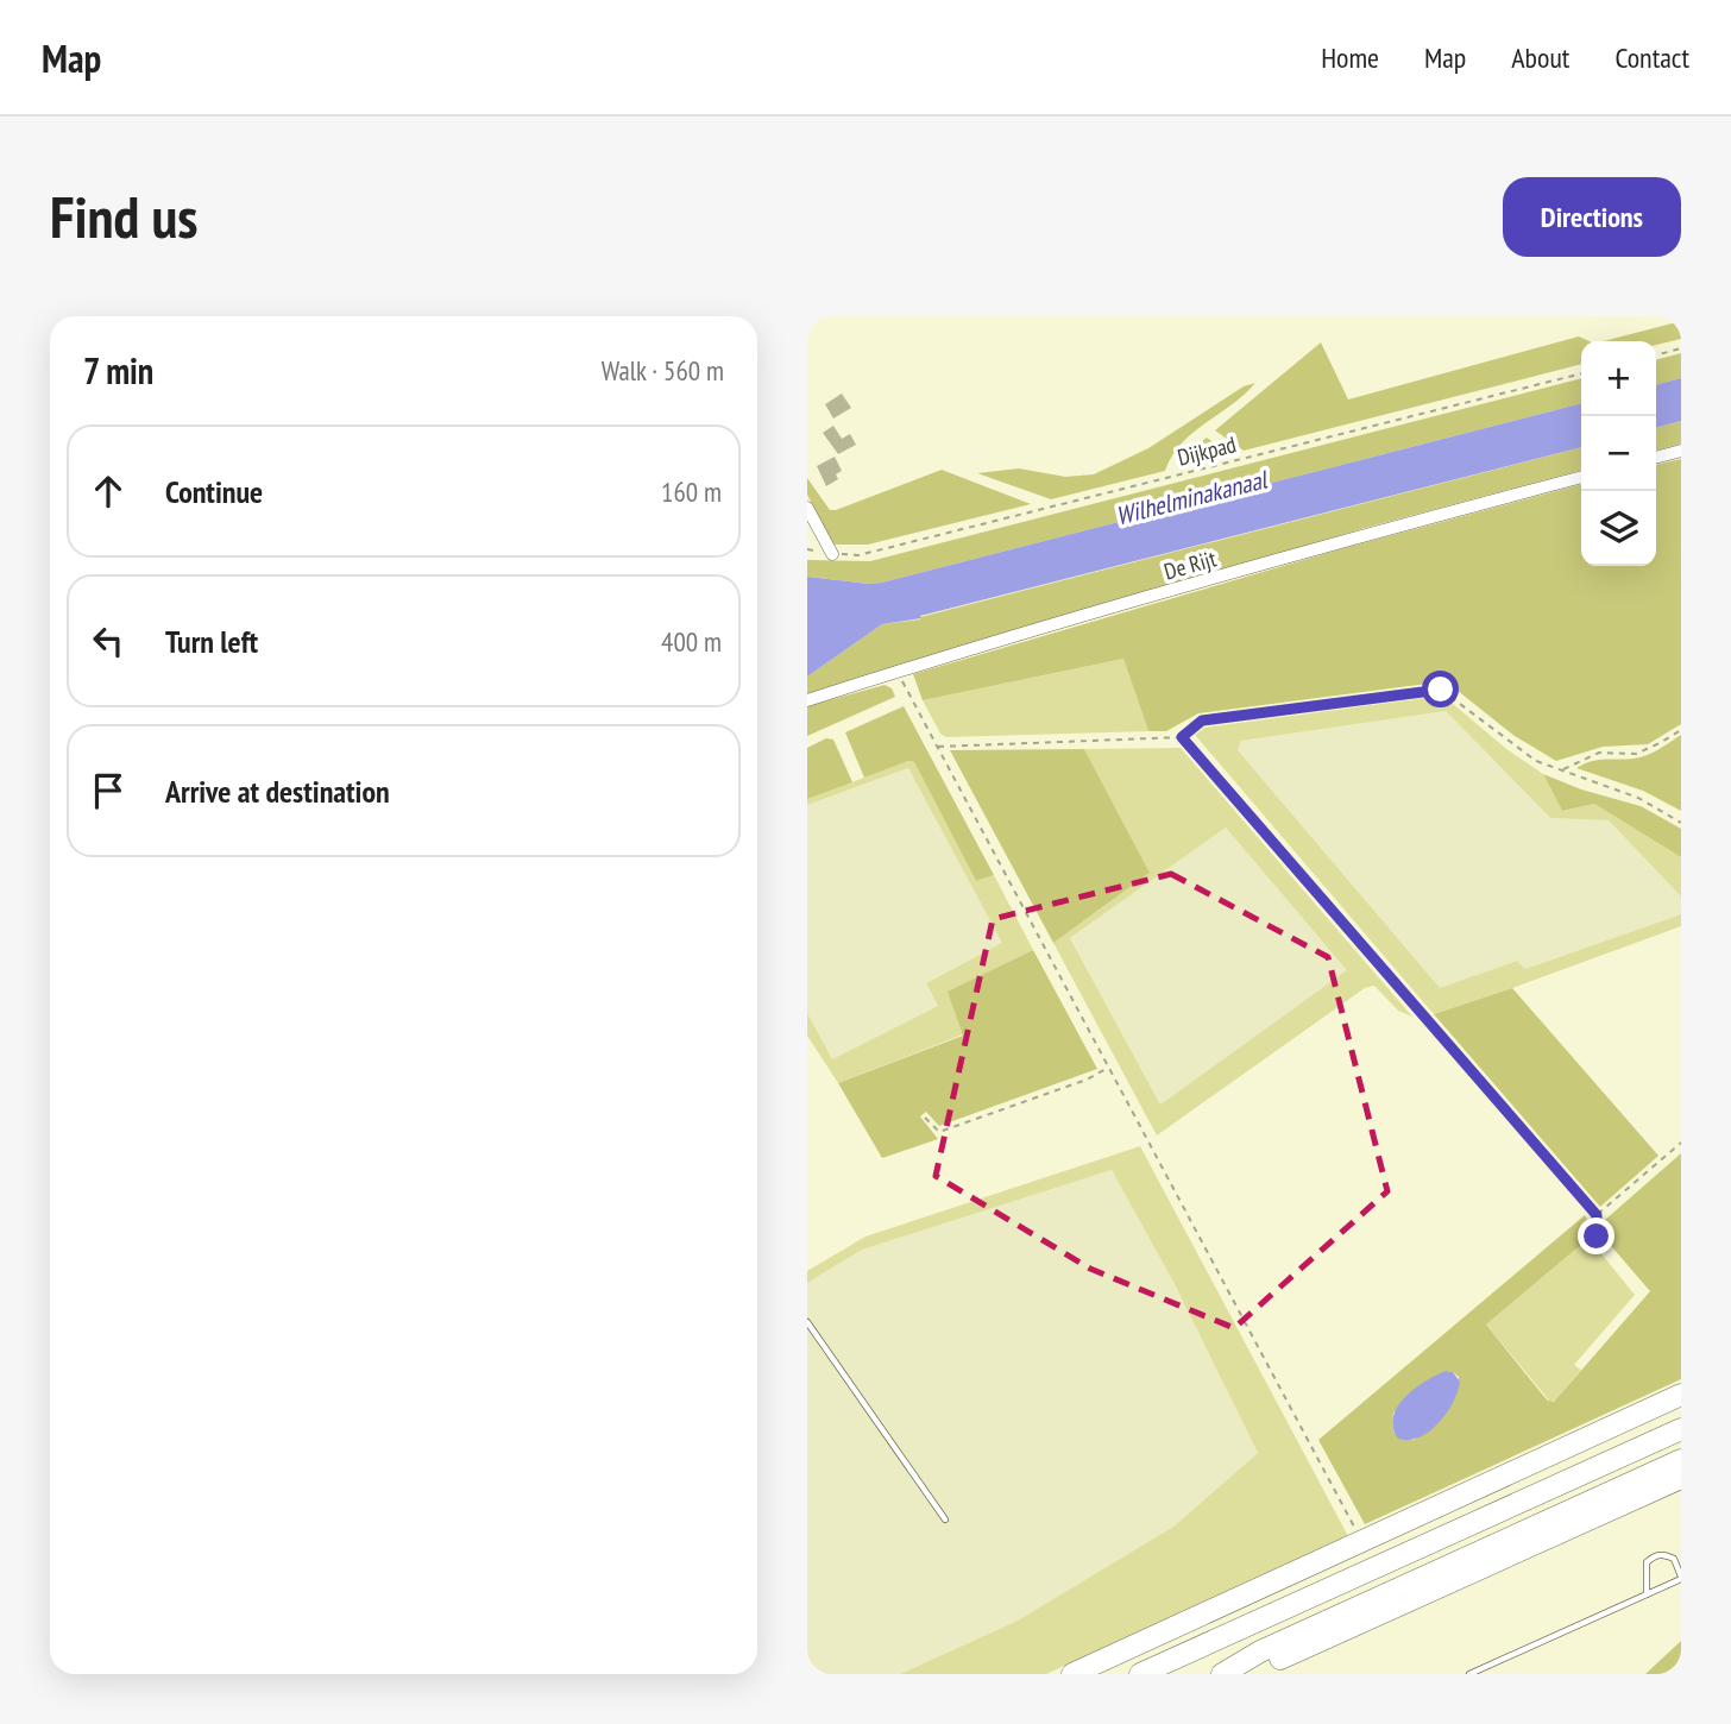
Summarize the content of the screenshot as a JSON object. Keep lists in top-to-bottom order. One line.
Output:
{"streets":{"street":["De Rijt"],"path":["Dijkpad"]},"water":["Wilhelminakanaal"],"page":{"header":"Map","nav":["Home","Map","About","Contact"],"buttons":"Directions","title":"Find us","heading":["7 min","Walk · 560 m"],"map_buttons":["+","−"],"list":[["Continue","160 m"],["Turn left","400 m"],"Arrive at destination"]}}
